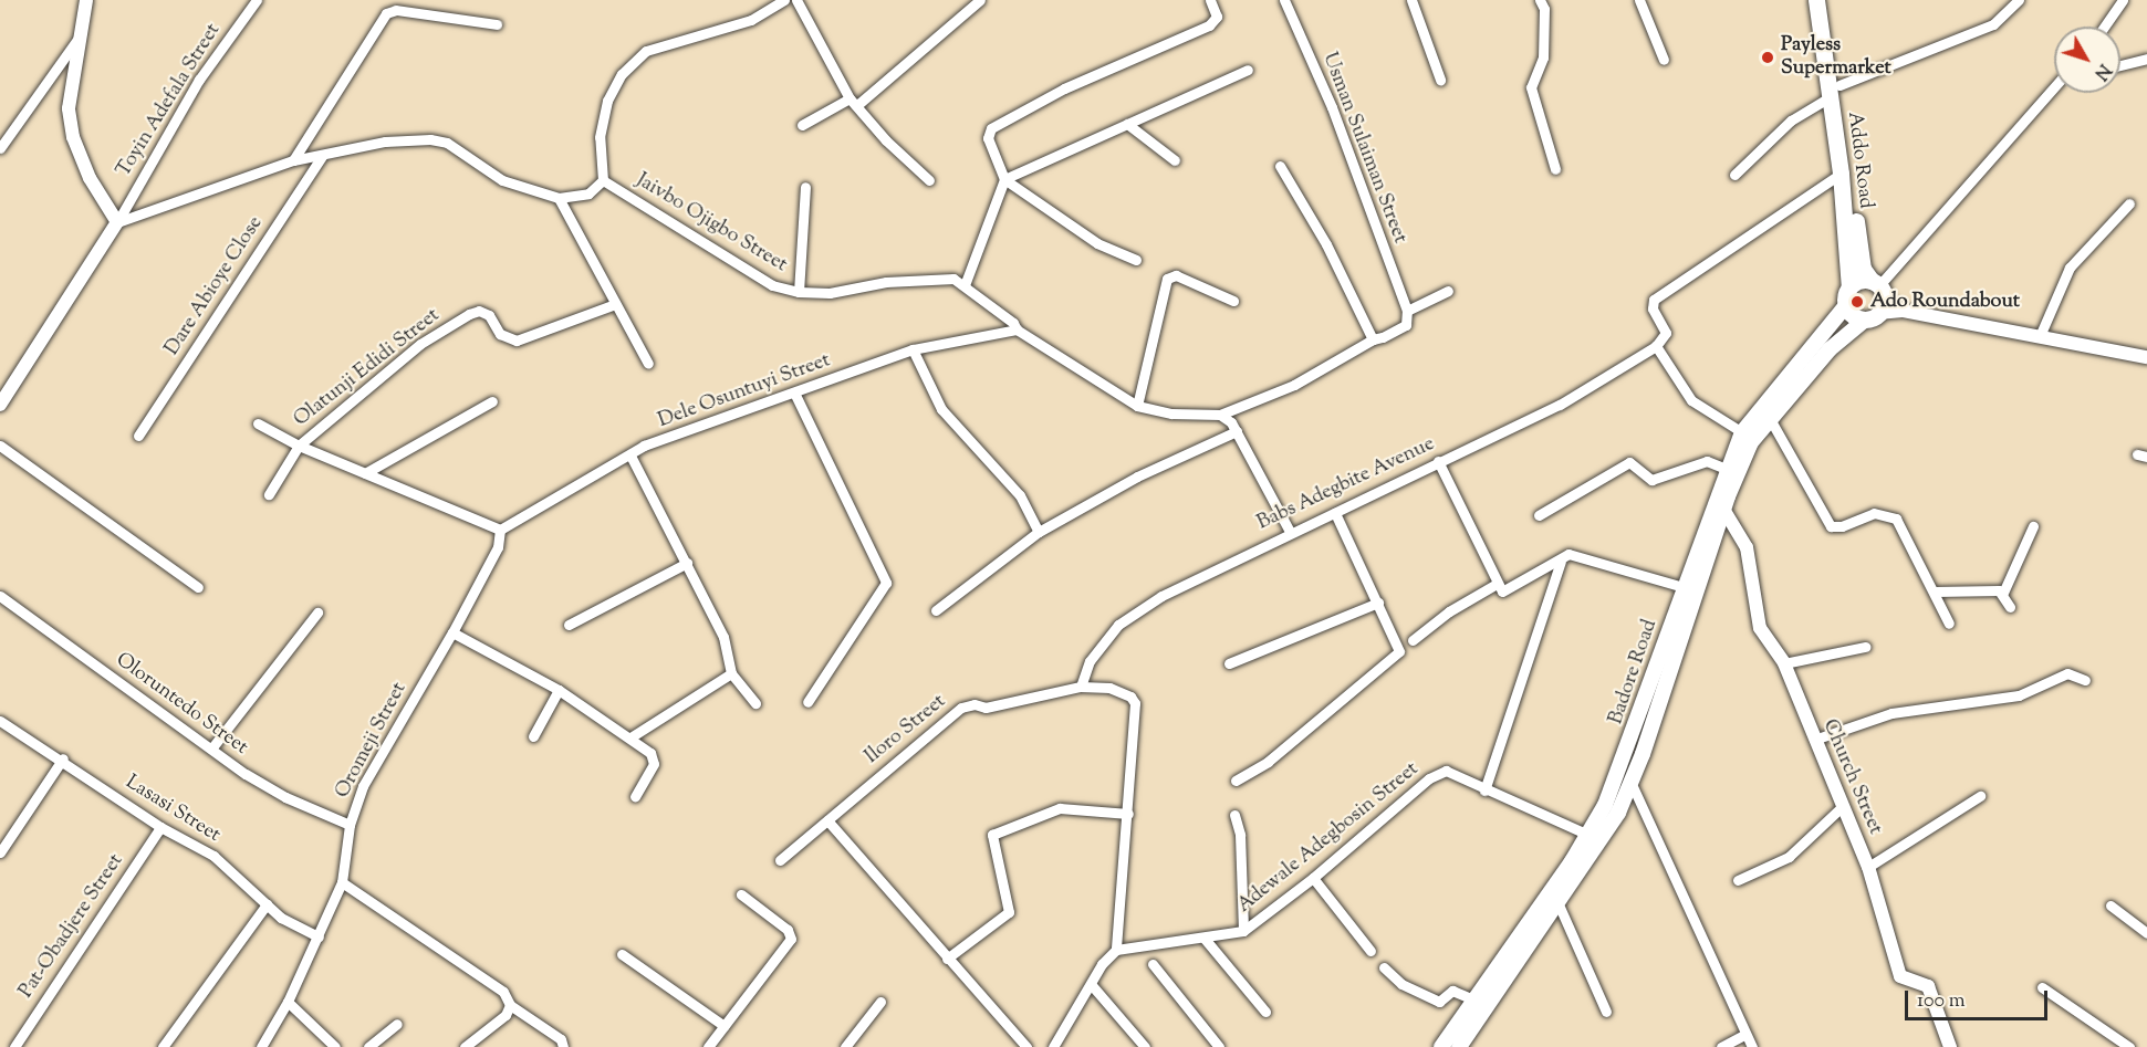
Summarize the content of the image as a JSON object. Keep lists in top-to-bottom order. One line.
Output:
{"streets":{"main road":["Addo Road","Badore Road"],"street":["Toyin Adefala Street","Usman Sulaiman Street","Jaivbo Ojigbo Street","Dare Abioye Close","Olatunji Edidi Street","Dele Osuntuyi Street","Babs Adegbite Avenue","Oloruntedo Street","Iloro Street","Oromeji Street","Church Street","Lasasi Street","Adewale Adegbosin Street","Pat-Obadjere Street"]},"crossings":[["Addo Road","Badore Road"],["Jaivbo Ojigbo Street","Dele Osuntuyi Street"],["Olatunji Edidi Street","Dele Osuntuyi Street"],["Olatunji Edidi Street","Oromeji Street"],["Dele Osuntuyi Street","Oromeji Street"],["Babs Adegbite Avenue","Iloro Street"],["Badore Road","Church Street"],["Badore Road","Adewale Adegbosin Street"],["Oloruntedo Street","Oromeji Street"],["Oromeji Street","Lasasi Street"],["Lasasi Street","Pat-Obadjere Street"]],"places":["Payless Supermarket","Ado Roundabout"],"scale_bar":"100 m","north":"bottom right"}
